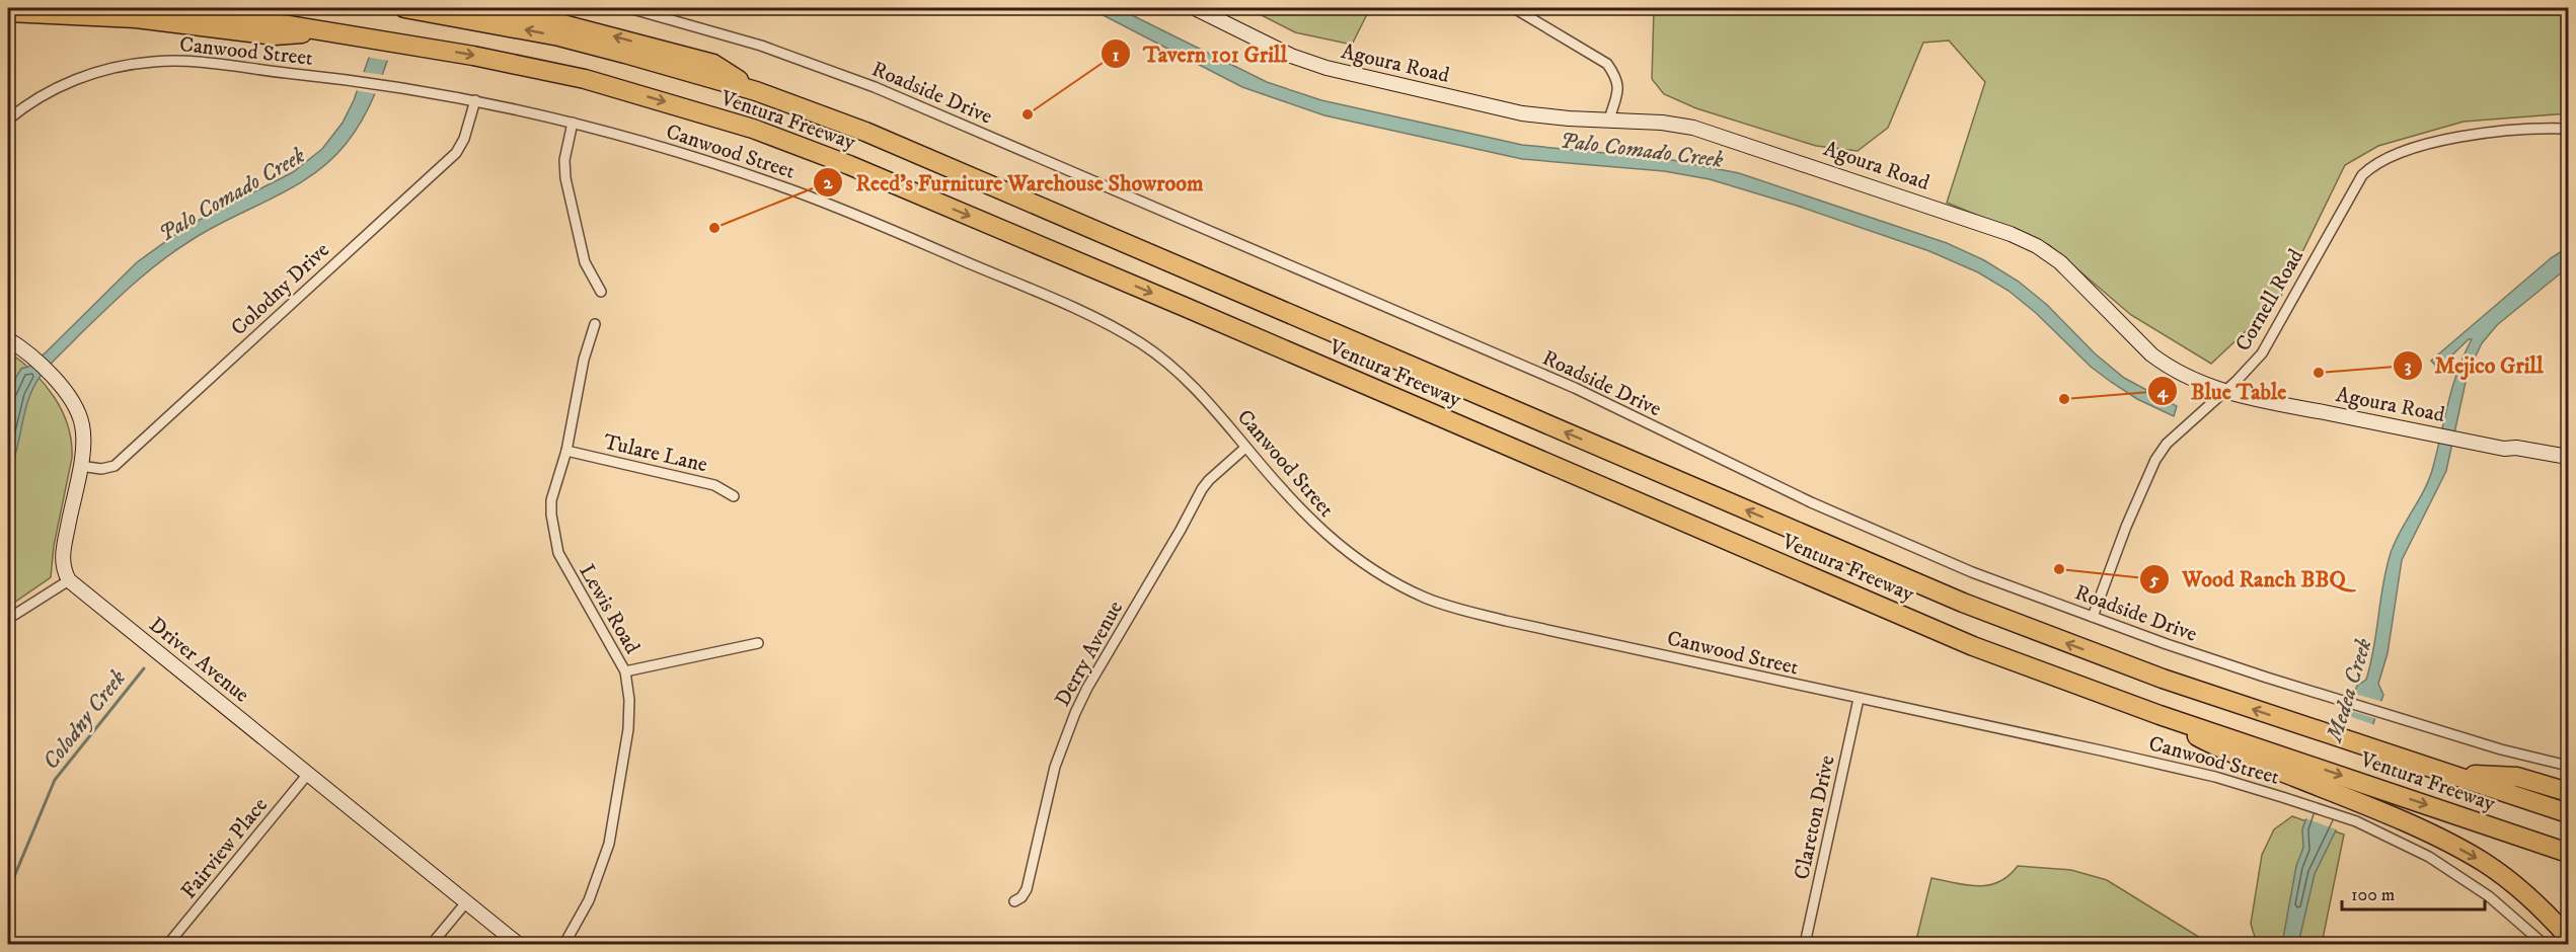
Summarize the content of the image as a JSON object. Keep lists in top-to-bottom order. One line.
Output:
{"streets":{"highway":["Ventura Freeway"],"main road":["Agoura Road","Driver Avenue"],"street":["Canwood Street","Roadside Drive","Colodny Drive","Cornell Road","Tulare Lane","Lewis Road","Derry Avenue","Clareton Drive","Fairview Place"]},"crossings":[["Canwood Street","Colodny Drive"],["Canwood Street","Derry Avenue"],["Canwood Street","Clareton Drive"],["Agoura Road","Cornell Road"],["Roadside Drive","Cornell Road"],["Tulare Lane","Lewis Road"],["Driver Avenue","Fairview Place"]],"water":["Palo Comado Creek","Medea Creek","Colodny Creek"],"places":["Tavern 101 Grill","Reed's Furniture Warehouse Showroom","Mejico Grill","Blue Table","Wood Ranch BBQ"],"scale_bar":"100 m"}
